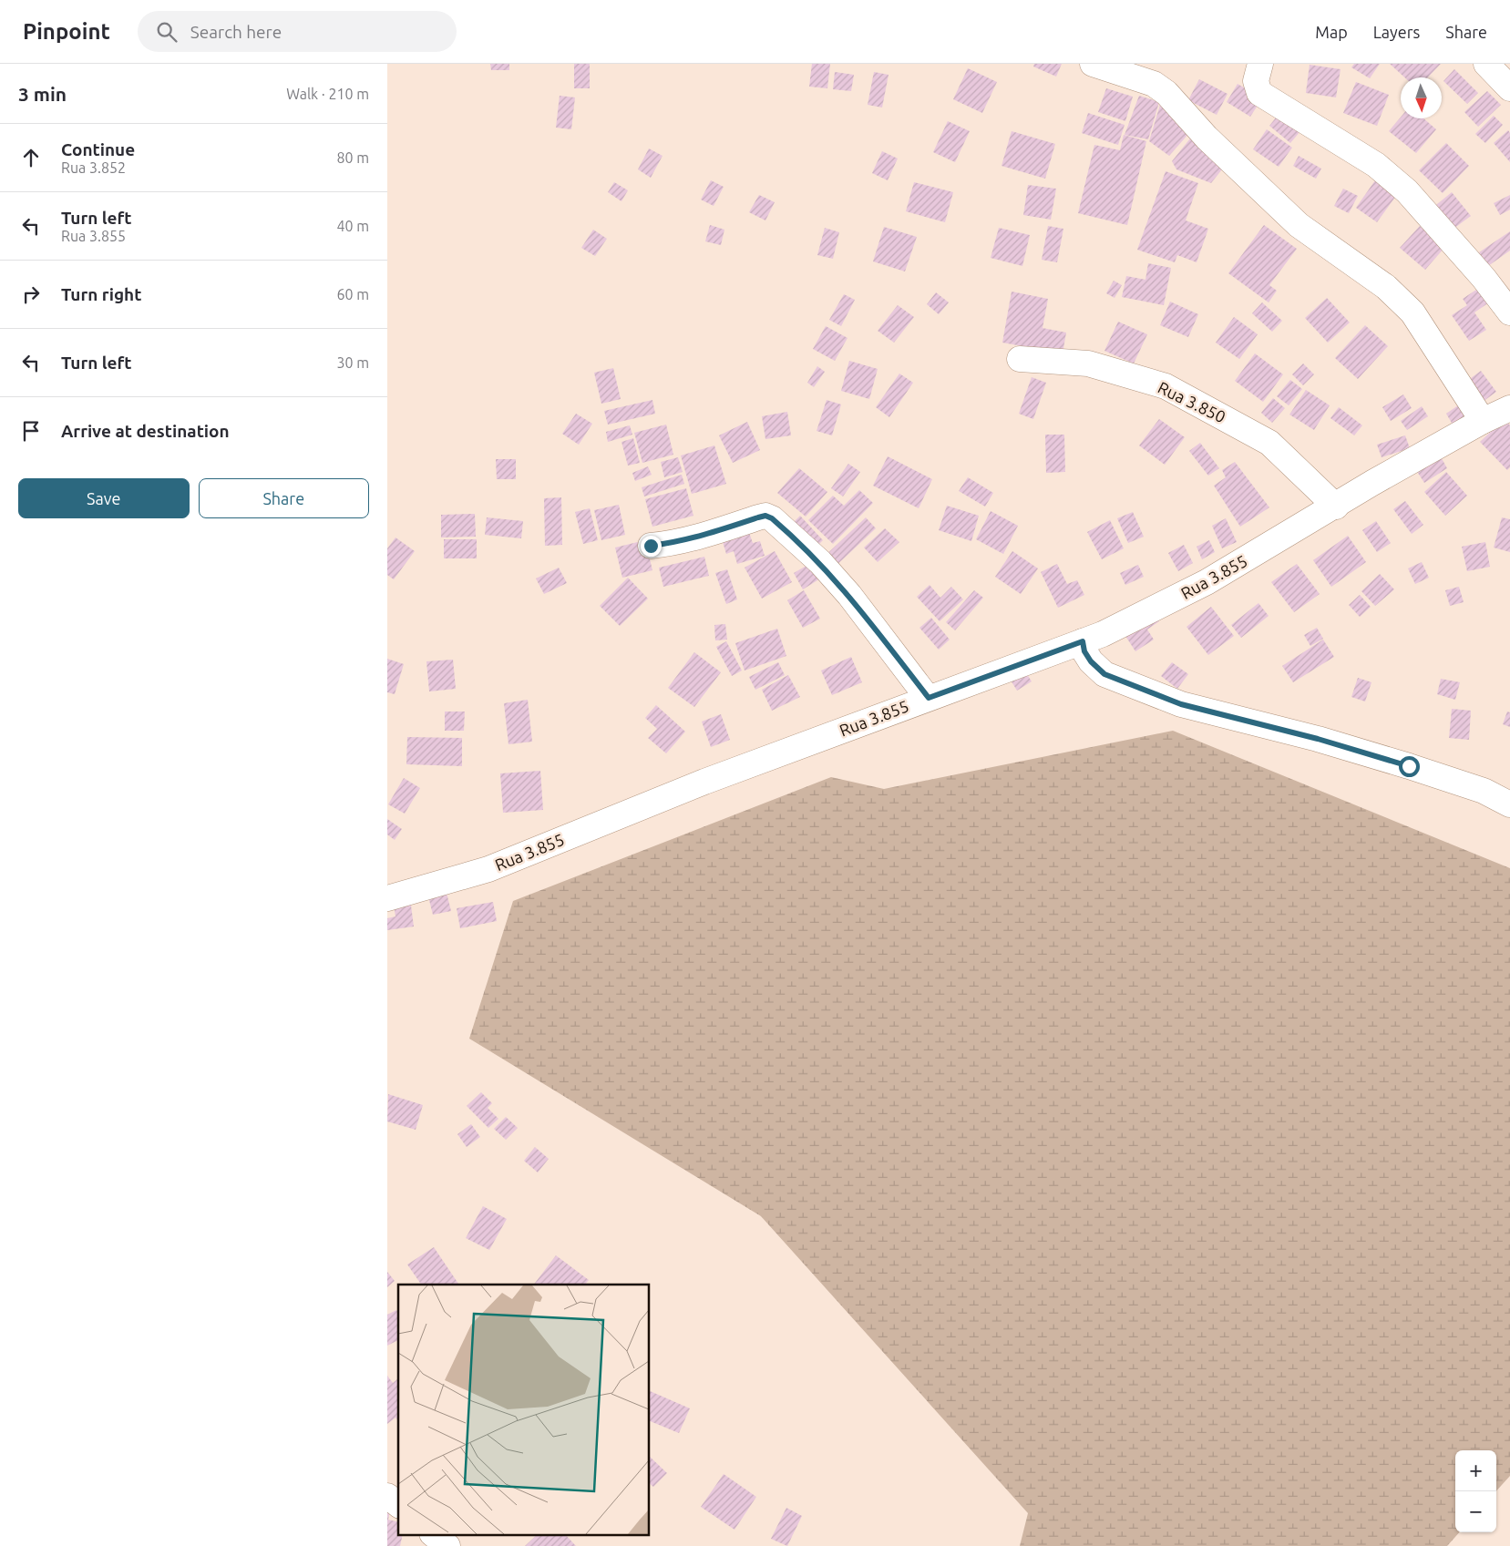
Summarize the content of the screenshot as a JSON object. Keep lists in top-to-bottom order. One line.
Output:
{"streets":{"street":["Rua 3.850","Rua 3.855"]},"crossings":[["Rua 3.850","Rua 3.855"]],"north":"bottom","page":{"header":"Pinpoint","search":"Search here","nav":["Map","Layers","Share"],"heading":["3 min","Walk · 210 m"],"list":[["Continue","Rua 3.852","80 m"],["Turn left","Rua 3.855","40 m"],["Turn right","60 m"],["Turn left","30 m"],"Arrive at destination"],"buttons":["Save","Share"],"map_buttons":["+","−"]}}
